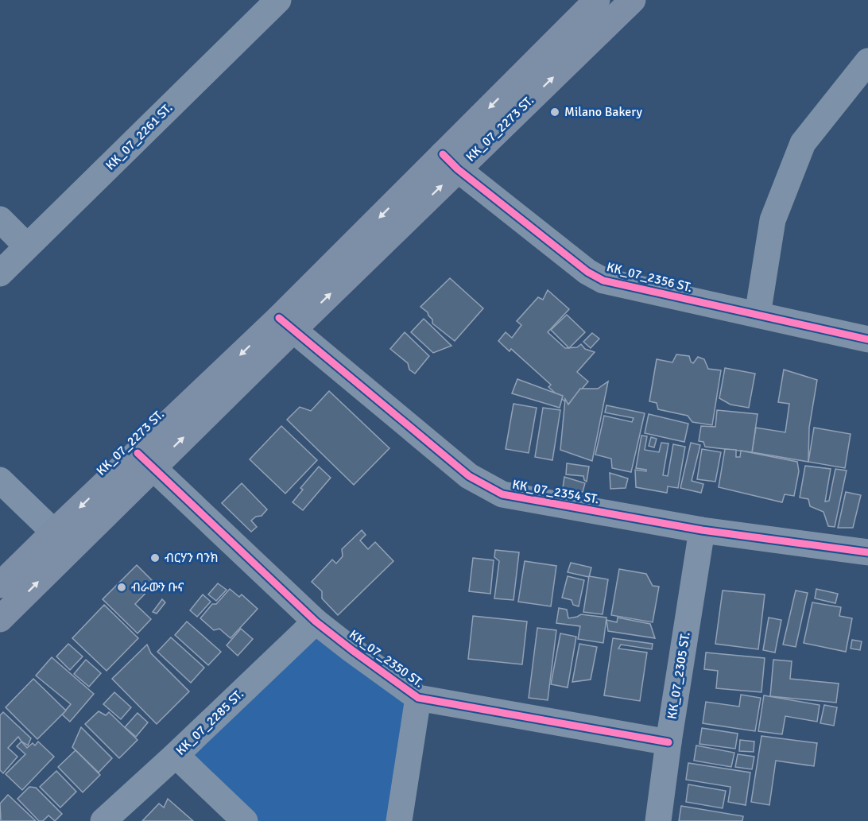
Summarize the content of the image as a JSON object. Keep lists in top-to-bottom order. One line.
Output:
{"streets":{"main road":["KK_07_2273 ST."],"street":["KK_07_2261 ST.","KK_07_2356 ST.","KK_07_2354 ST.","KK_07_2350 ST.","KK_07_2305 ST.","KK_07_2285 ST."]},"crossings":[["KK_07_2273 ST.","KK_07_2356 ST."],["KK_07_2273 ST.","KK_07_2354 ST."],["KK_07_2273 ST.","KK_07_2350 ST."],["KK_07_2354 ST.","KK_07_2305 ST."],["KK_07_2350 ST.","KK_07_2305 ST."],["KK_07_2350 ST.","KK_07_2285 ST."]],"places":["Milano Bakery","ብርሃን ባንክ","ብራውን ቡና"]}
